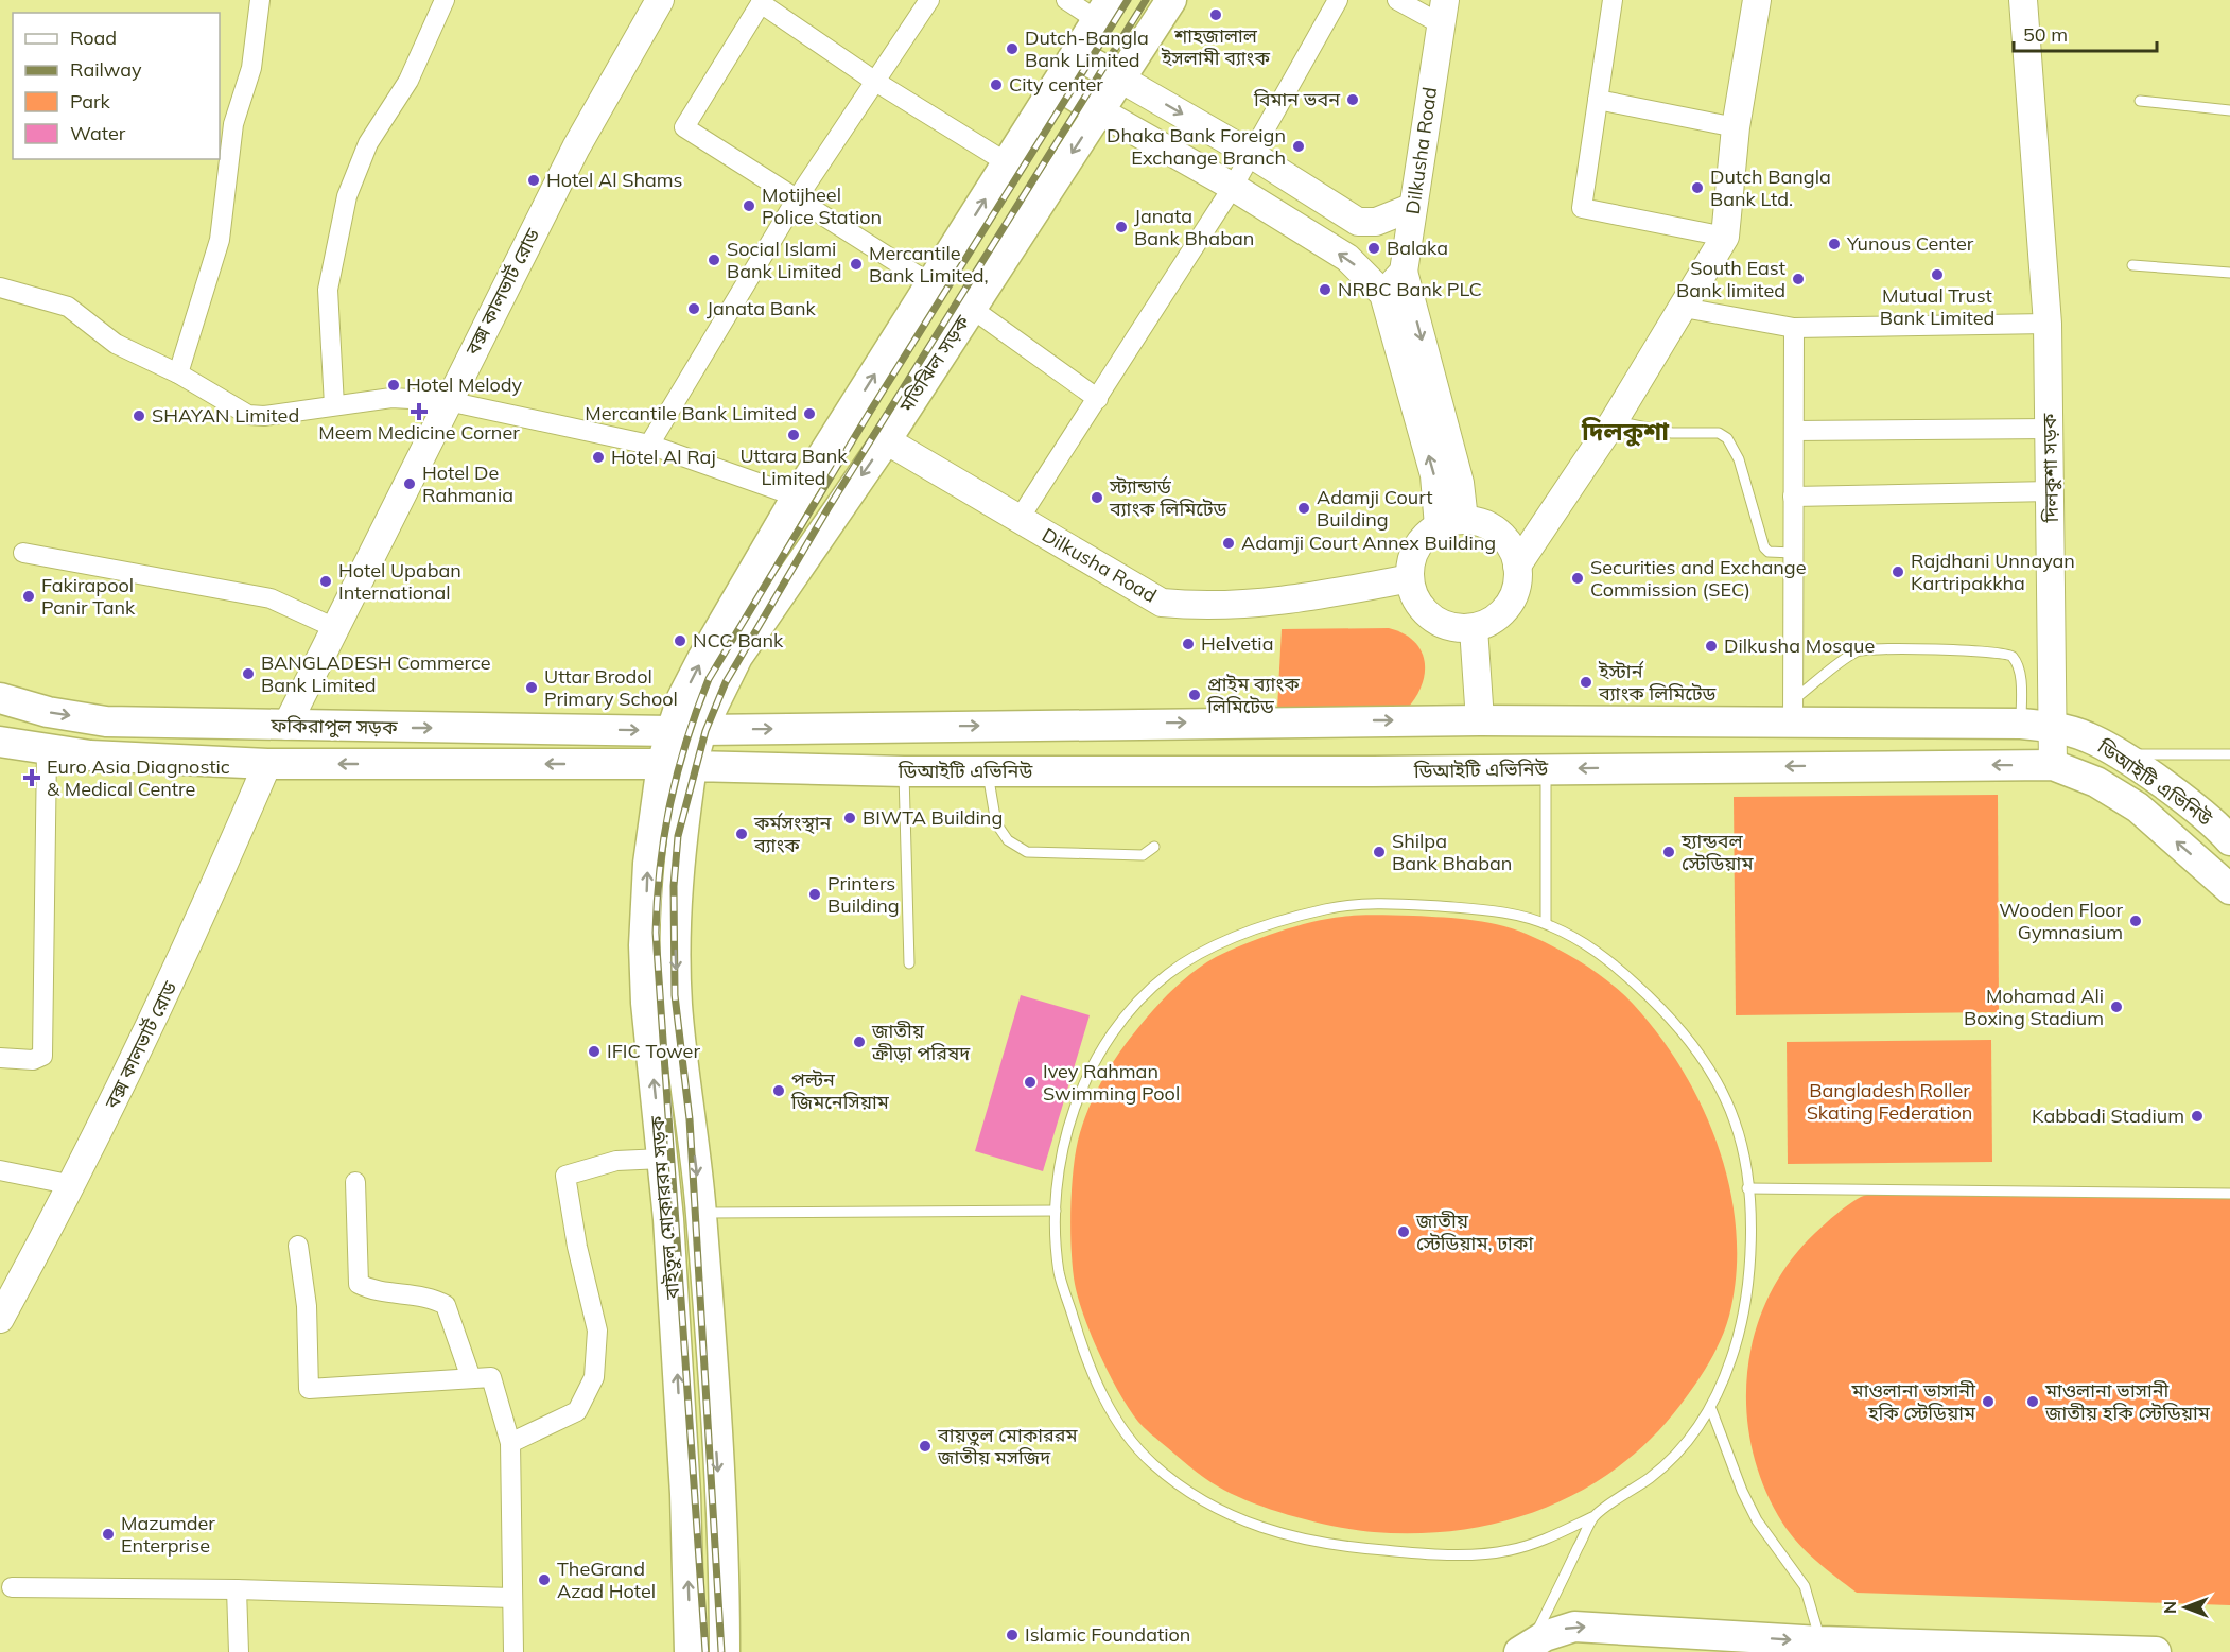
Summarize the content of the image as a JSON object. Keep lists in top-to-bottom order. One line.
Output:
{"streets":{"main road":["মতিঝিল সড়ক","ফকিরাপুল সড়ক","ডিআইটি এভিনিউ","বাইতুল মোকাররম সড়ক"],"street":["Dilkusha Road","বক্স কালভার্ট রোড","দিলকুশা সড়ক"]},"crossings":[["Dilkusha Road","মতিঝিল সড়ক"],["বক্স কালভার্ট রোড","ফকিরাপুল সড়ক"],["মতিঝিল সড়ক","ফকিরাপুল সড়ক"],["মতিঝিল সড়ক","ডিআইটি এভিনিউ"],["মতিঝিল সড়ক","বাইতুল মোকাররম সড়ক"],["দিলকুশা সড়ক","ডিআইটি এভিনিউ"],["ফকিরাপুল সড়ক","ডিআইটি এভিনিউ"],["ফকিরাপুল সড়ক","বাইতুল মোকাররম সড়ক"],["ডিআইটি এভিনিউ","বাইতুল মোকাররম সড়ক"]],"districts":["দিলকুশা"],"parks":["Bangladesh Roller Skating Federation"],"places":{"other":["শাহজালাল ইসলামী ব্যাংক","Dutch-Bangla Bank Limited","City center","বিমান ভবন","Dhaka Bank Foreign Exchange Branch","Hotel Al Shams","Dutch Bangla Bank Ltd.","Motijheel Police Station","Janata Bank Bhaban","Yunous Center","Balaka","Social Islami Bank Limited","Mercantile Bank Limited,","Mutual Trust Bank Limited","South East Bank limited","NRBC Bank PLC","Janata Bank","Hotel Melody","Mercantile Bank Limited","SHAYAN Limited","Uttara Bank Limited","Hotel Al Raj","Hotel De Rahmania","স্ট্যান্ডার্ড ব্যাংক লিমিটেড","Adamji Court Building","Adamji Court Annex Building","Rajdhani Unnayan Kartripakkha","Securities and Exchange Commission (SEC)","Hotel Upaban International","Fakirapool Panir Tank","NCC Bank","Helvetia","Dilkusha Mosque","BANGLADESH Commerce Bank Limited","ইস্টার্ন ব্যাংক লিমিটেড","Uttar Brodol Primary School","প্রাইম ব্যাংক লিমিটেড","BIWTA Building","কর্মসংস্থান ব্যাংক","Shilpa Bank Bhaban","হ্যান্ডবল স্টেডিয়াম","Printers Building","Wooden Floor Gymnasium","Mohamad Ali Boxing Stadium","জাতীয় ক্রীড়া পরিষদ","IFIC Tower","Ivey Rahman Swimming Pool","পল্টন জিমনেসিয়াম","Kabbadi Stadium","জাতীয় স্টেডিয়াম, ঢাকা","মাওলানা ভাসানী হকি স্টেডিয়াম","মাওলানা ভাসানী জাতীয় হকি স্টেডিয়াম","বায়তুল মোকাররম জাতীয় মসজিদ","Mazumder Enterprise","TheGrand Azad Hotel","Islamic Foundation"],"health":["Meem Medicine Corner","Euro Asia Diagnostic & Medical Centre"]},"legend":["Road","Railway","Park","Water"],"scale_bar":"50 m","north":"left"}
